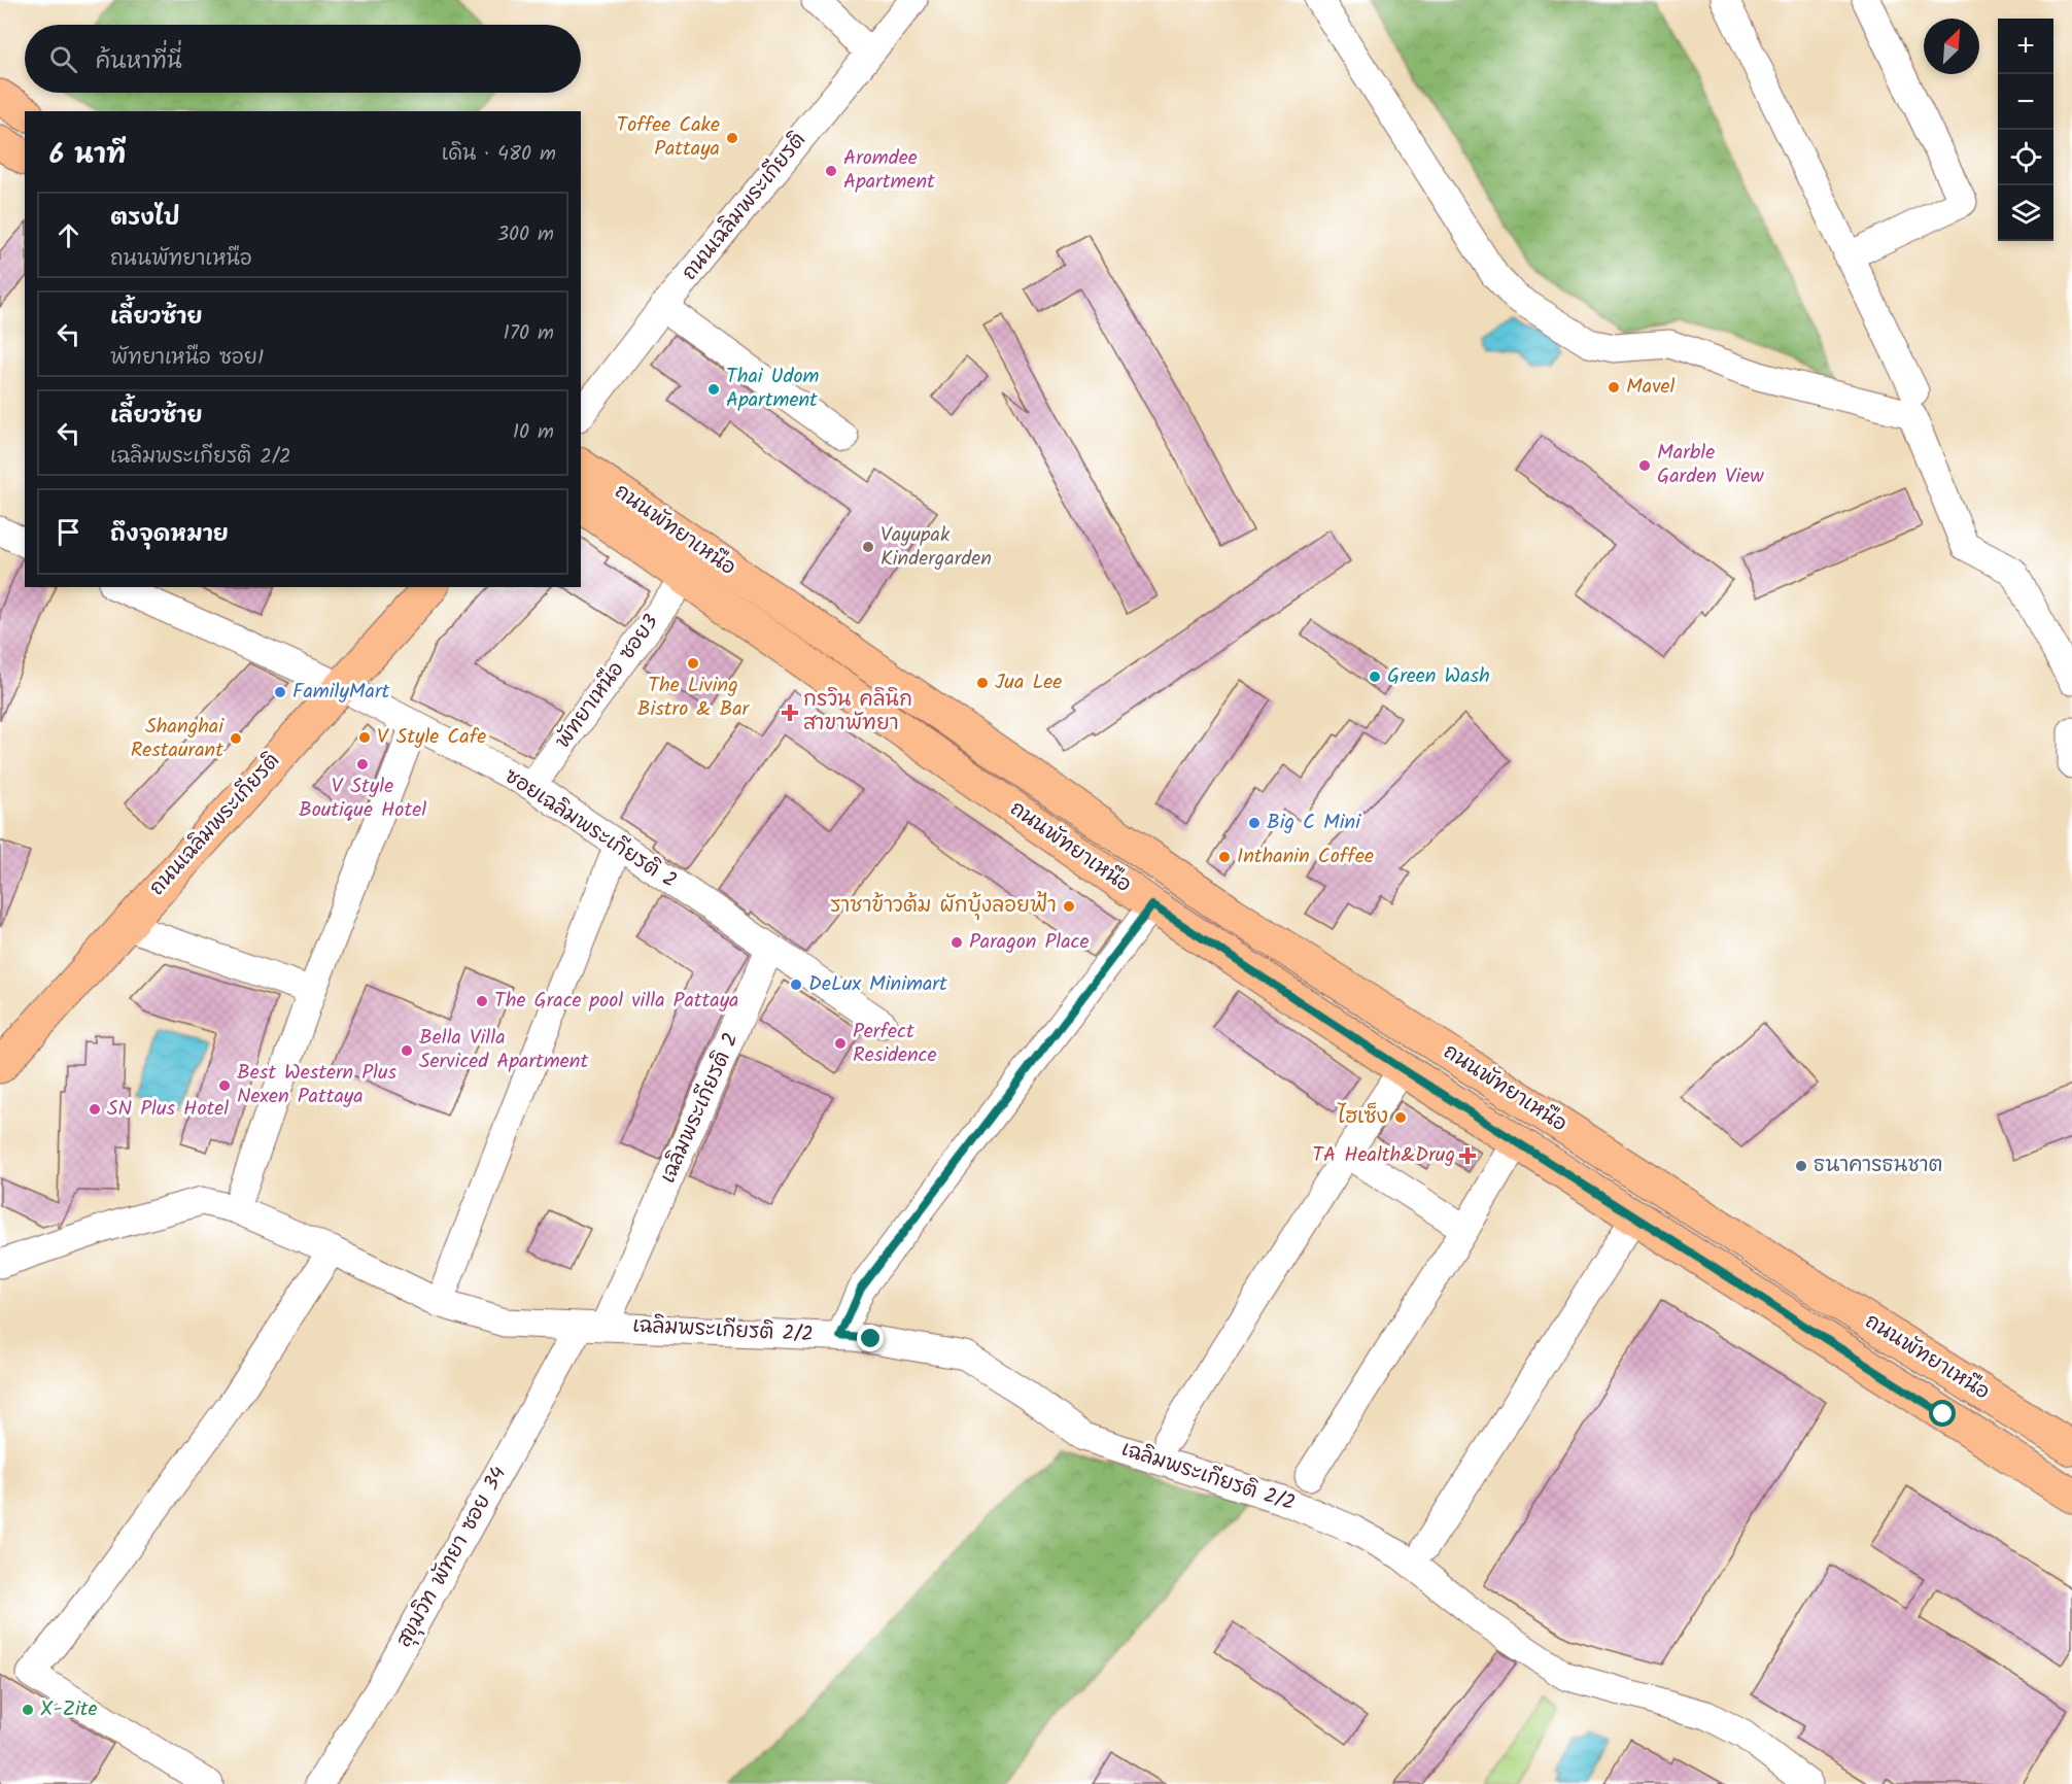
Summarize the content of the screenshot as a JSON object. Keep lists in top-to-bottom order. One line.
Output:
{"streets":{"main road":["ถนนเฉลิมพระเกียรติ","ถนนพัทยาเหนือ"],"street":["พัทยาเหนือ ซอย3","ซอยเฉลิมพระเกียรติ 2","เฉลิมพระเกียรติ 2","เฉลิมพระเกียรติ 2/2","สุขุมวิท พัทยา ซอย 34"]},"crossings":[["ถนนเฉลิมพระเกียรติ","ซอยเฉลิมพระเกียรติ 2"],["ถนนพัทยาเหนือ","พัทยาเหนือ ซอย3"],["พัทยาเหนือ ซอย3","ซอยเฉลิมพระเกียรติ 2"],["ซอยเฉลิมพระเกียรติ 2","เฉลิมพระเกียรติ 2"],["เฉลิมพระเกียรติ 2","เฉลิมพระเกียรติ 2/2"],["เฉลิมพระเกียรติ 2","สุขุมวิท พัทยา ซอย 34"],["เฉลิมพระเกียรติ 2/2","สุขุมวิท พัทยา ซอย 34"]],"places":{"other":["Toffee Cake Pattaya","Aromdee Apartment","Mavel","Thai Udom Apartment","Marble Garden View","Vayupak Kindergarden","The Living Bistro & Bar","Green Wash","Jua Lee","FamilyMart","V Style Cafe","Shanghai Restaurant","V Style Boutique Hotel","Big C Mini","Inthanin Coffee","ราชาข้าวต้ม ผักบุ้งลอยฟ้า","Paragon Place","DeLux Minimart","The Grace pool villa Pattaya","Perfect Residence","Bella Villa Serviced Apartment","Best Western Plus Nexen Pattaya","SN Plus Hotel","ไฮเซ็ง","ธนาคารธนชาต","X-Zite"],"health":["กรวิน คลินิก สาขาพัทยา","TA Health&Drug"]},"north":"top right","page":{"map_buttons":["+","−"],"search":"ค้นหาที่นี่","heading":["6 นาที","เดิน · 480 m"],"list":[["ตรงไป","ถนนพัทยาเหนือ","300 m"],["เลี้ยวซ้าย","พัทยาเหนือ ซอย1","170 m"],["เลี้ยวซ้าย","เฉลิมพระเกียรติ 2/2","10 m"],"ถึงจุดหมาย"]}}
